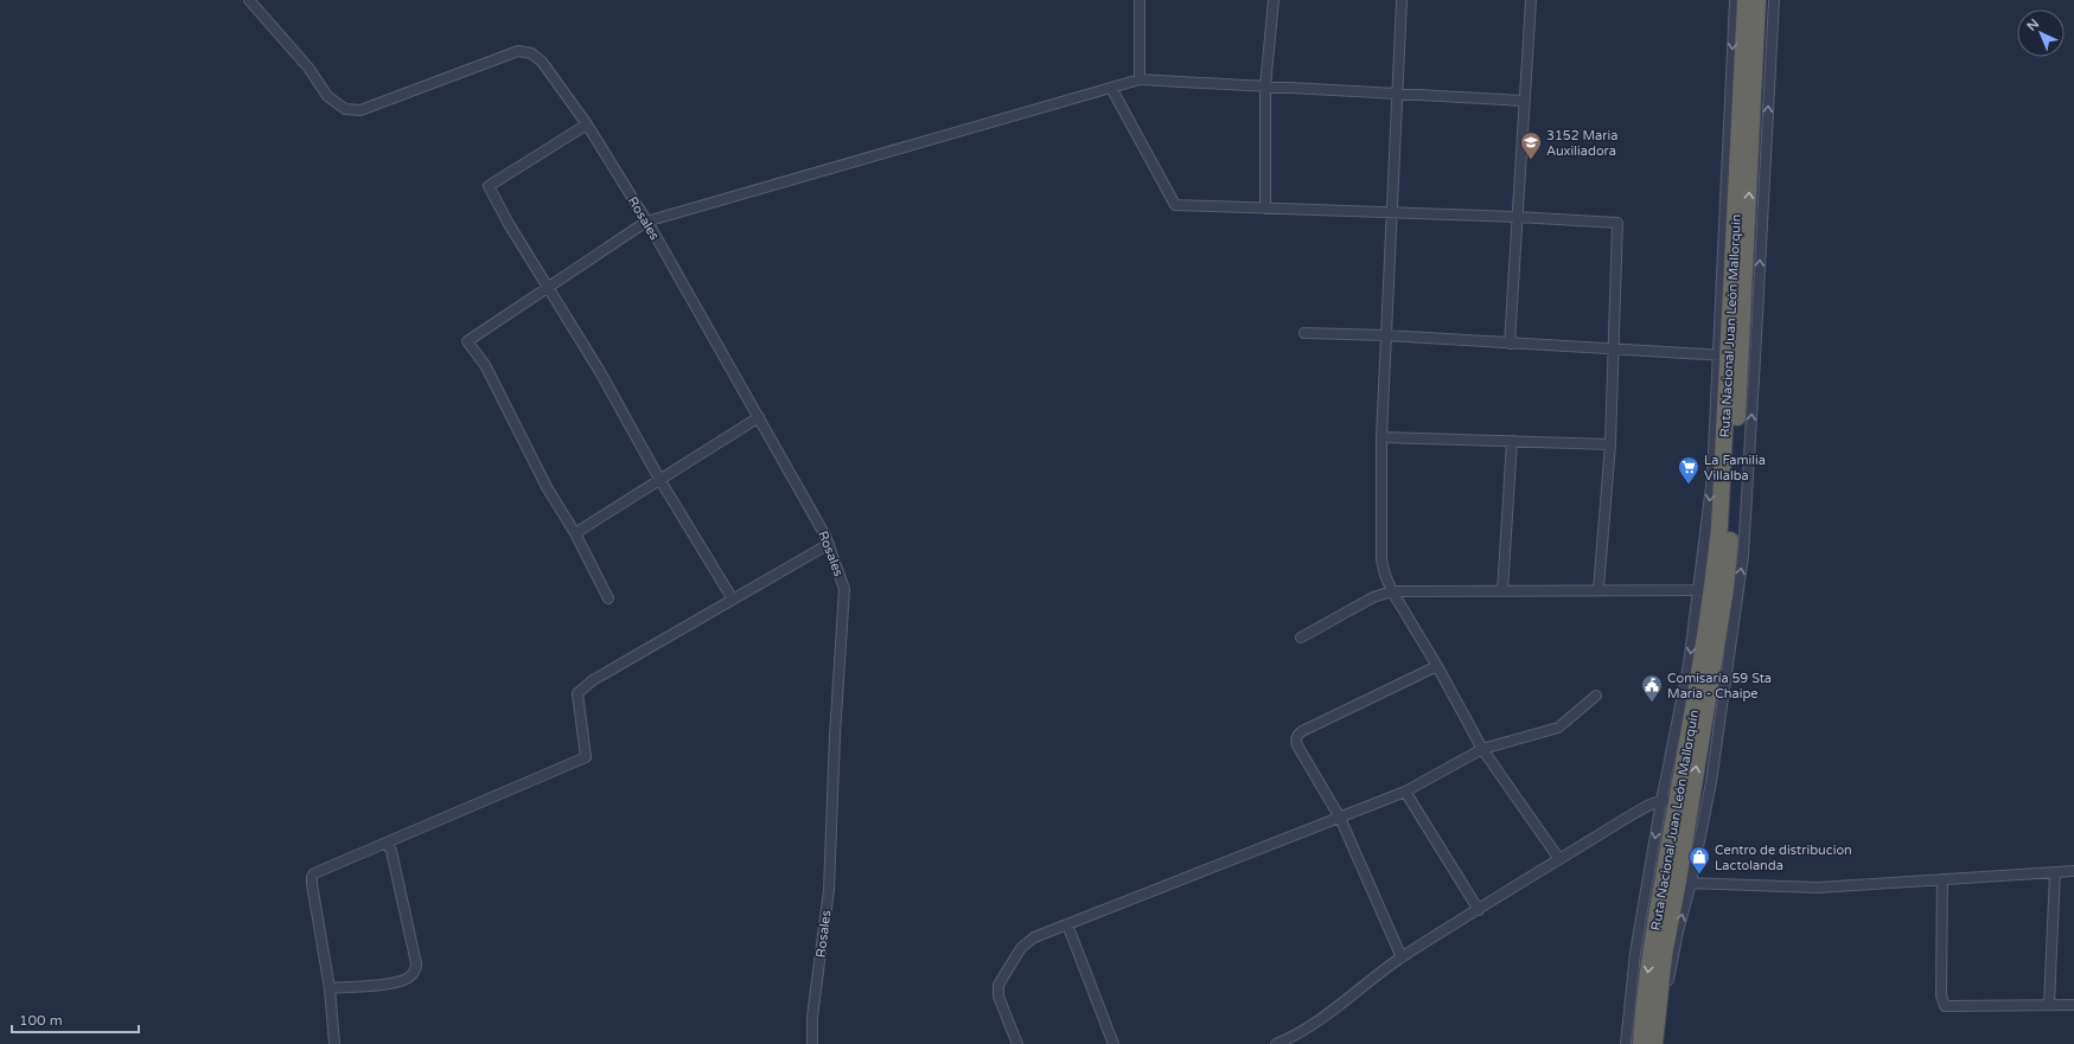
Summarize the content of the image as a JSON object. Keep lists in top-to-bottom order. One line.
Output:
{"streets":{"highway":["Ruta Nacional Juan León Mallorquín"],"street":["Rosales"]},"places":{"school or university":["3152 Maria Auxiliadora"],"supermarket":["La Familia Villalba"],"public building":["Comisaría 59 Sta Maria - Chaipe"],"shop":["Centro de distribucion Lactolanda"]},"scale_bar":"100 m","north":"top left"}
